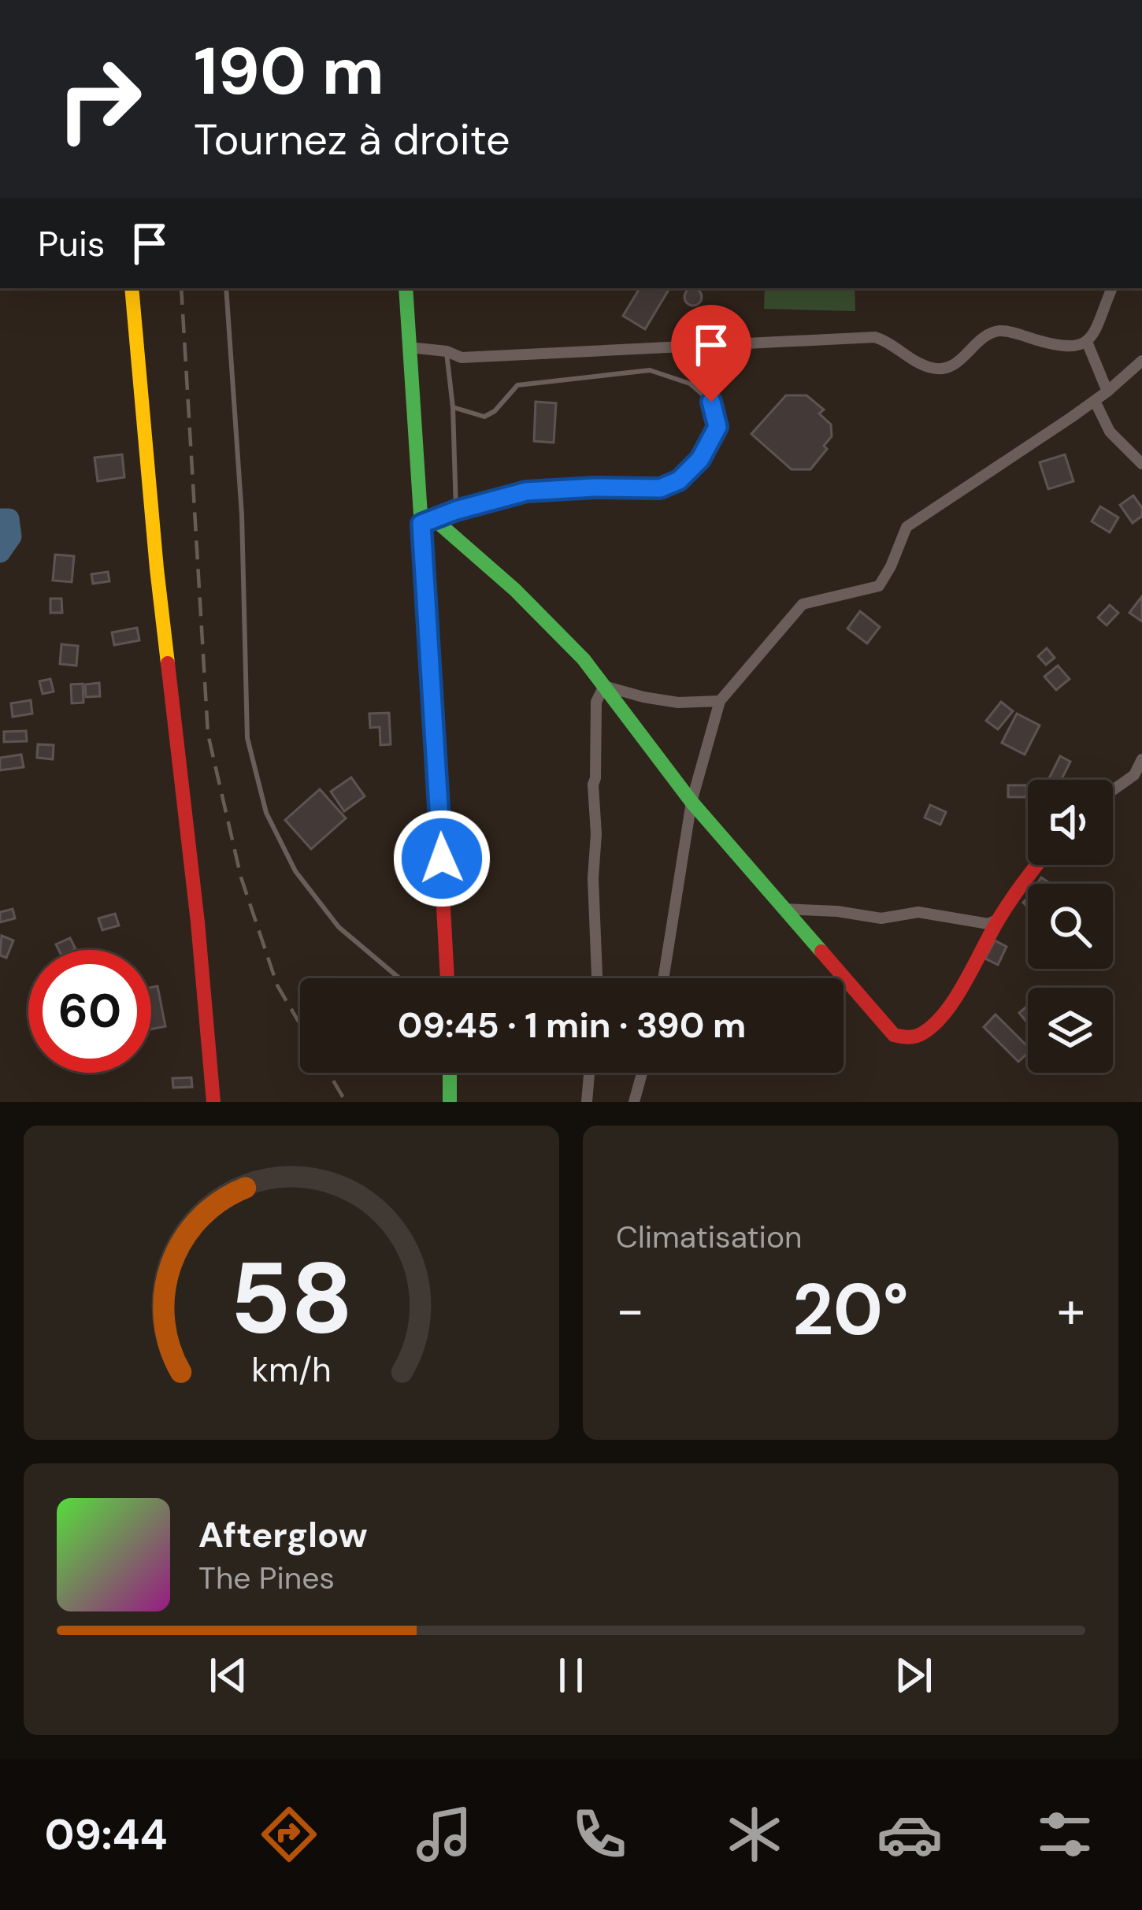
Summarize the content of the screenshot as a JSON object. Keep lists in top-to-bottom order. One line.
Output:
{"page":{"turn":["190 m","Tournez à droite"],"then":"Puis","limit":"60","trip":"09:45 · 1 min · 390 m","tile":"Climatisation","heat":["−","20°","+"],"song":["Afterglow","The Pines"],"tabs":"09:44","gauge":["58","km/h"]}}
